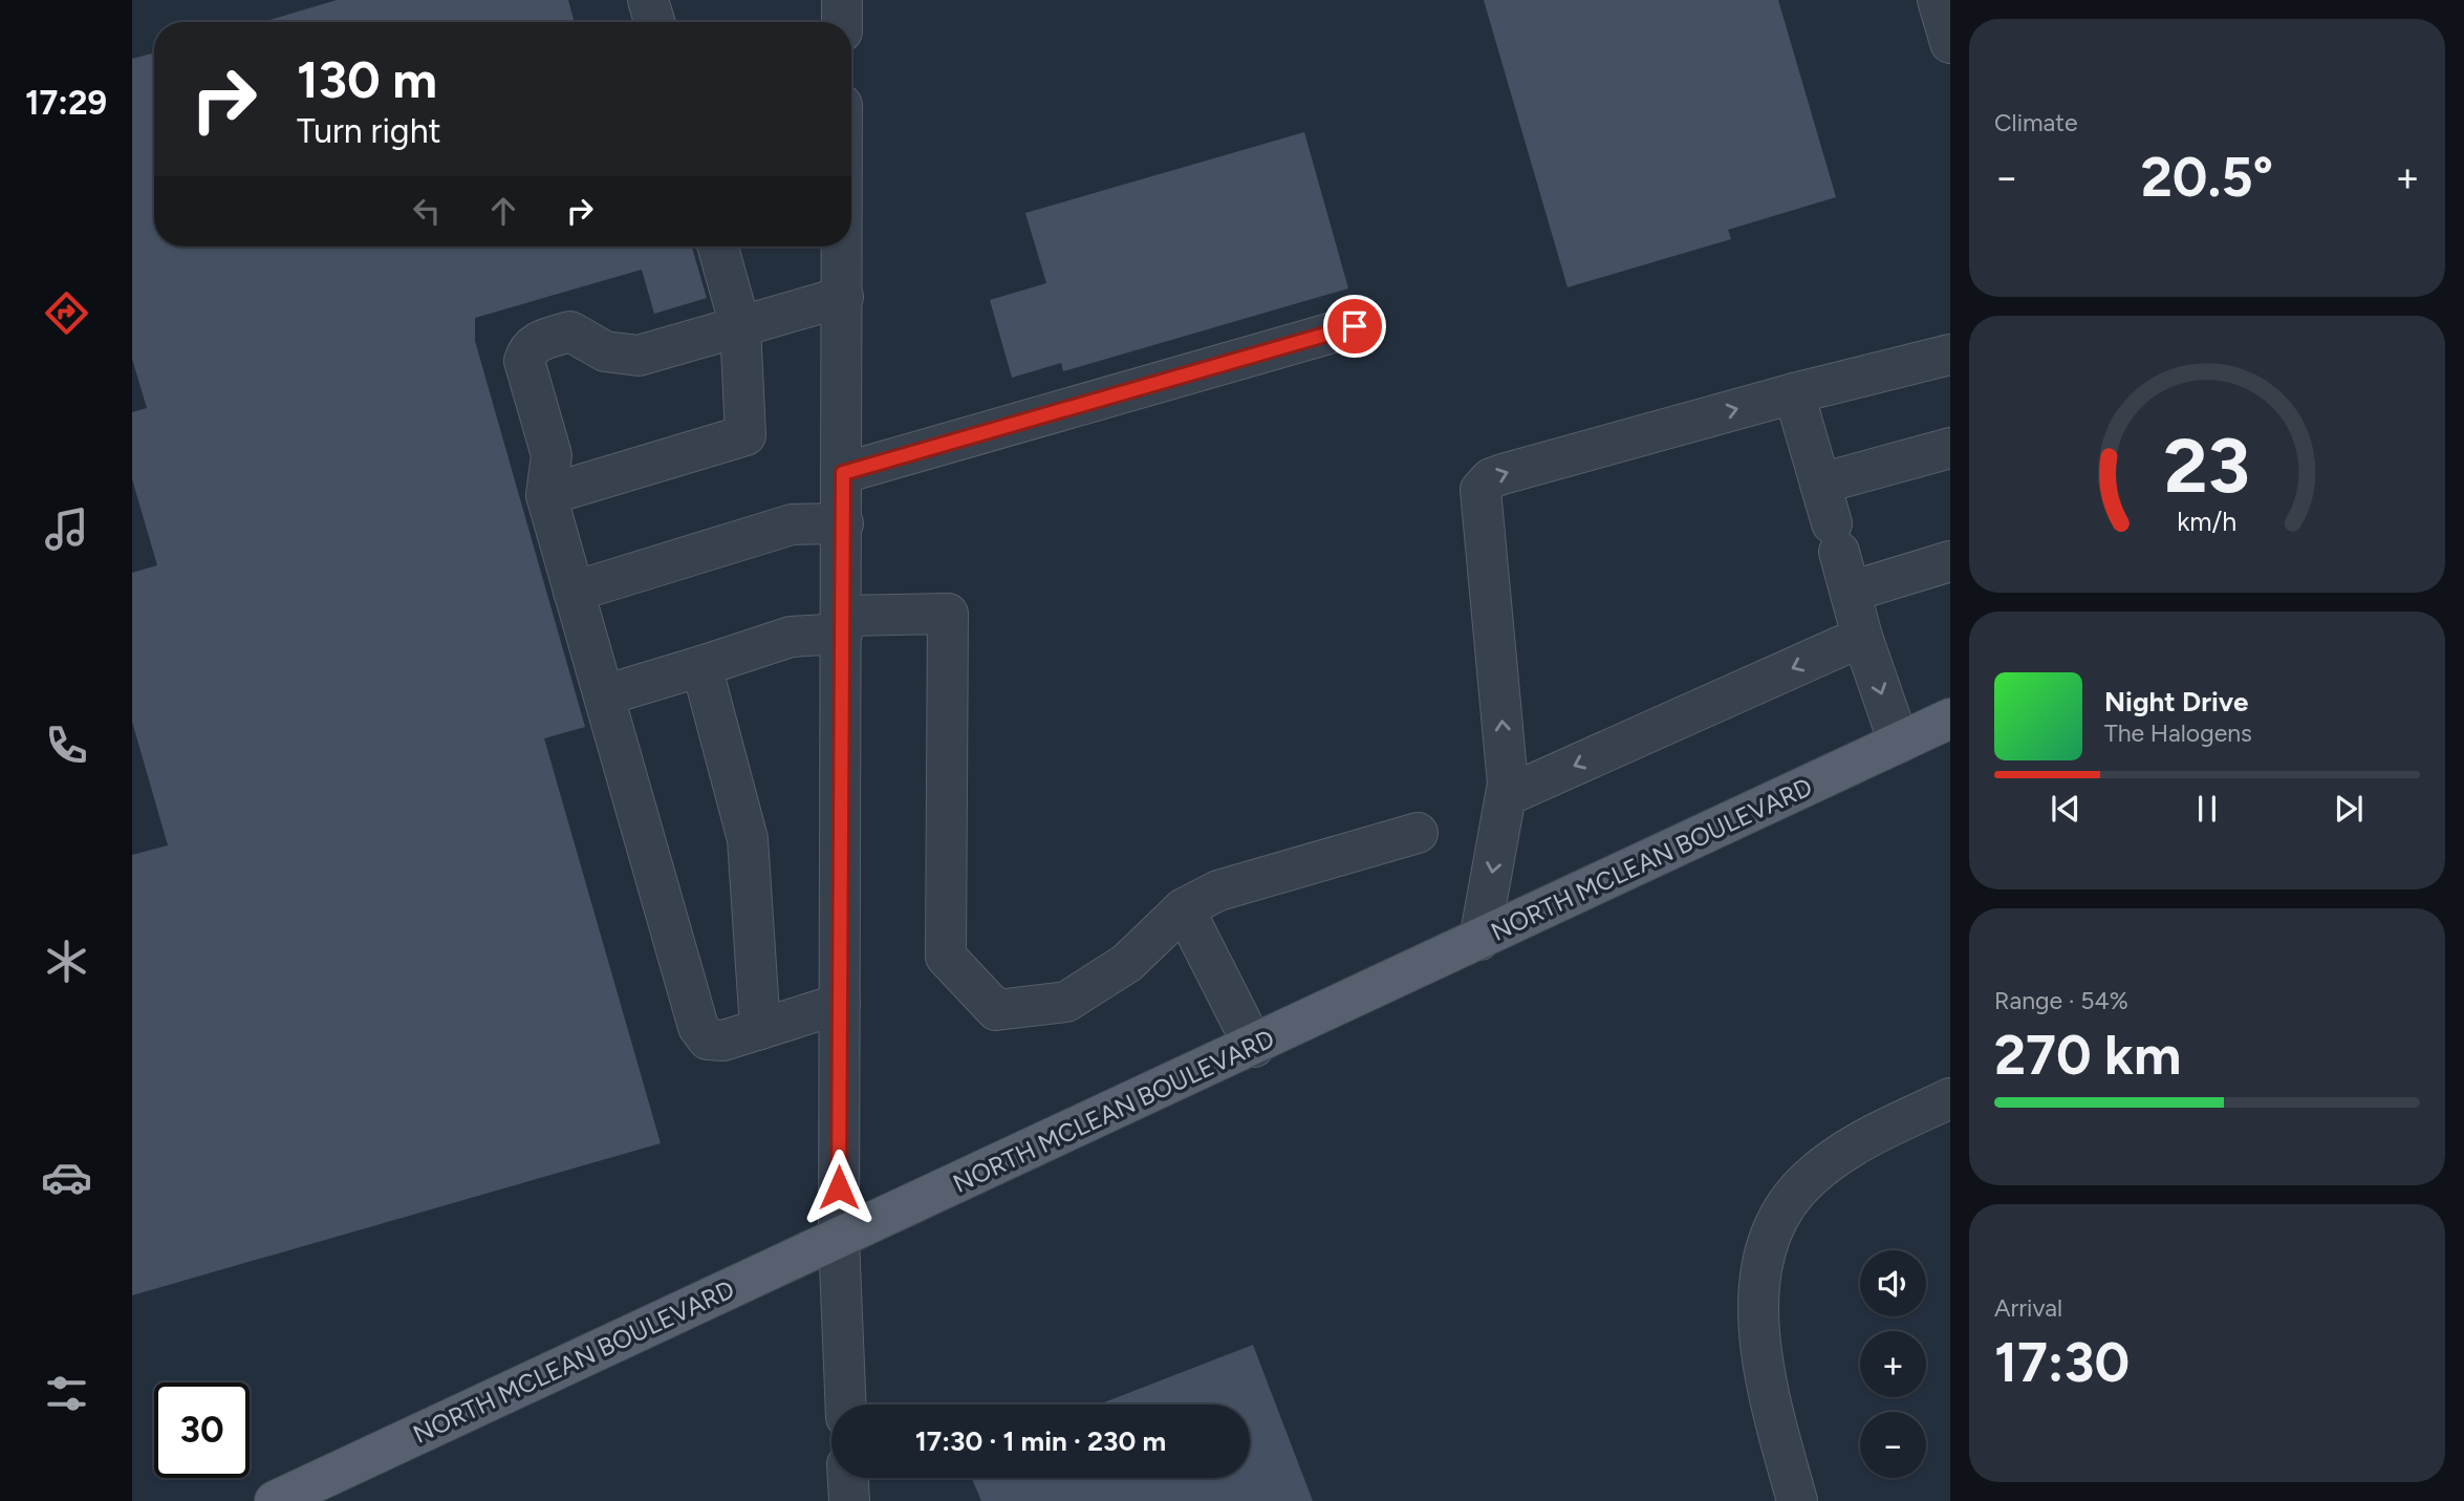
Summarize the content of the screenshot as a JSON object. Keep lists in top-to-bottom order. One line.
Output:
{"streets":{"main road":["NORTH MCLEAN BOULEVARD"]},"page":{"tabs":"17:29","tile":["Climate",["Range · 54%","270 km"],["Arrival","17:30"]],"turn":["130 m","Turn right"],"heat":["−","20.5°","+"],"song":["Night Drive","The Halogens"],"map_buttons":["+","−"],"limit":"30","trip":"17:30 · 1 min · 230 m","gauge":["23","km/h"]}}
